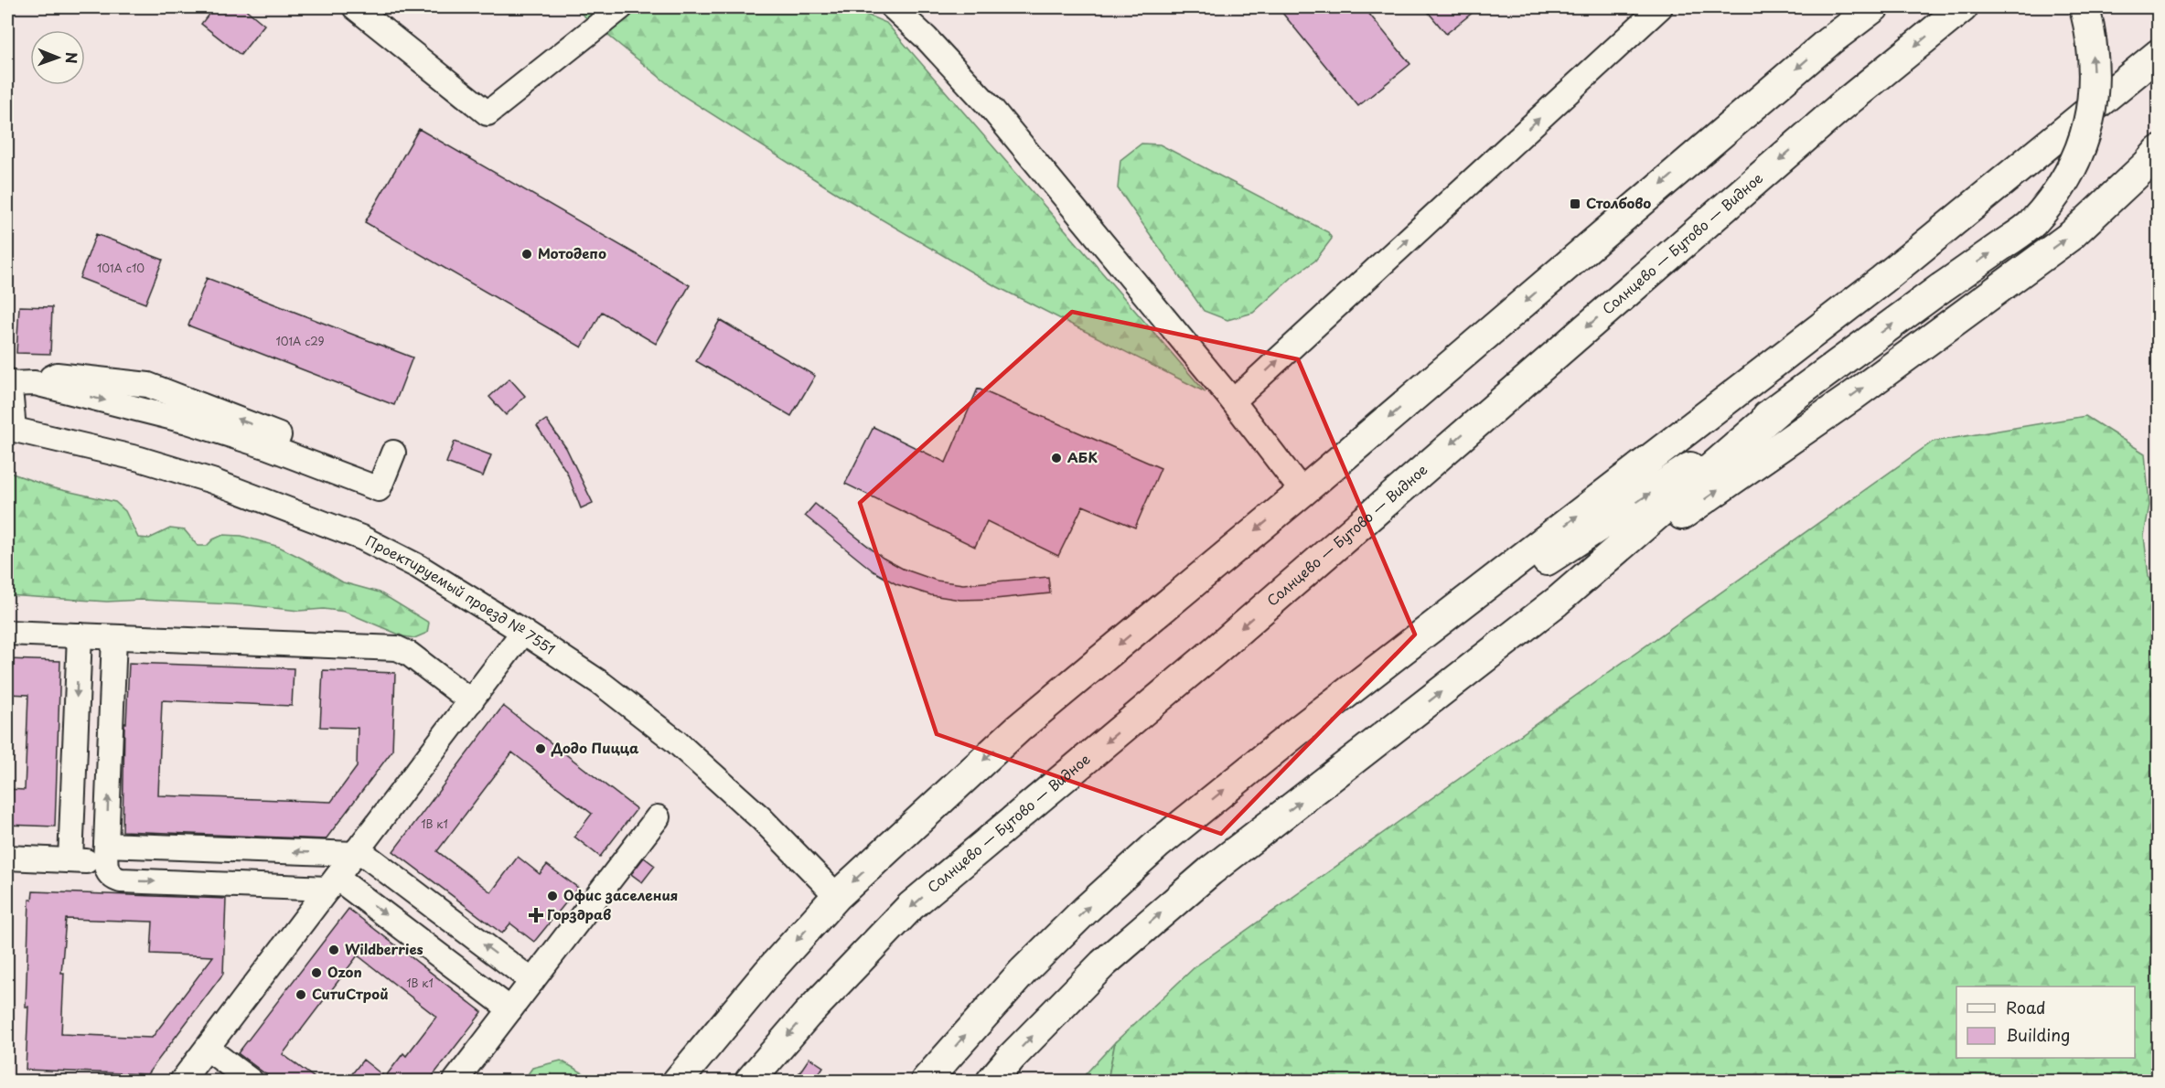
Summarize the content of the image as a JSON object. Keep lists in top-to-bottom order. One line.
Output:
{"streets":{"main road":["Солнцево — Бутово — Видное"],"street":["Проектируемый проезд № 7551"]},"places":{"transit":["Столбово"],"other":["Мотодепо","АБК","Додо Пицца","Офис заселения","Wildberries","Ozon","СитиСтрой"],"health":["Горздрав"]},"house_numbers":["101А с10","101А с29","1В к1","1В к1"],"legend":["Road","Building"],"north":"right"}
